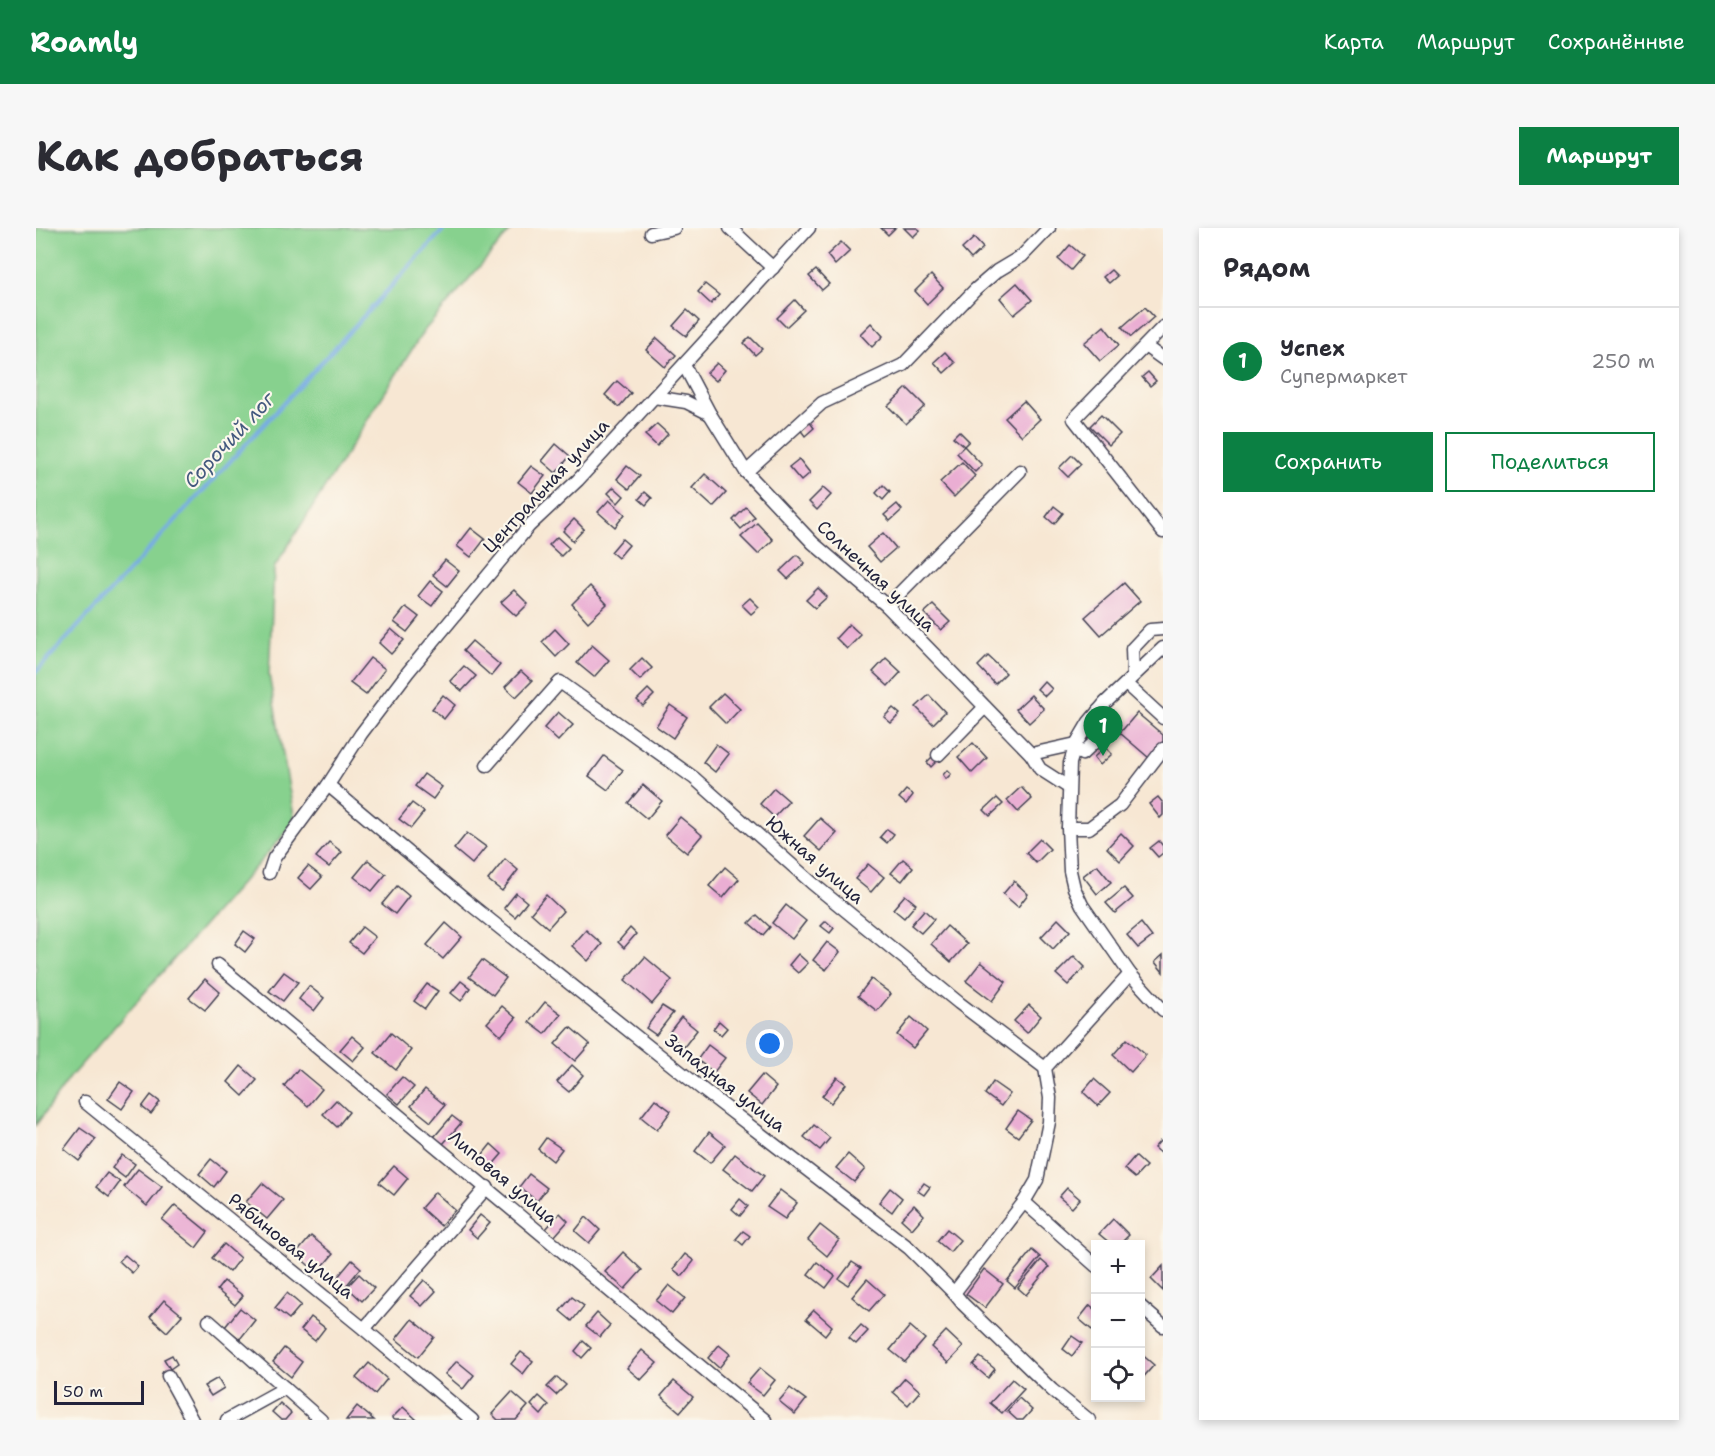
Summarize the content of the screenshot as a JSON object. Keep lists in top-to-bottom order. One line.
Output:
{"streets":{"street":["Центральная улица","Солнечная улица","Южная улица","Западная улица","Липовая улица","Рябиновая улица"]},"crossings":[["Центральная улица","Солнечная улица"],["Центральная улица","Западная улица"]],"water":["Сорочий лог"],"scale_bar":"50 m","page":{"header":"Roamly","nav":["Карта","Маршрут","Сохранённые"],"buttons":["Маршрут",["Сохранить","Поделиться"]],"title":"Как добраться","heading":"Рядом","list":[{"mark":"1","name":"Успех","note":"Супермаркет","value":"250 m"}],"pins":"1","map_buttons":["+","−"],"scale":"50 m"}}
